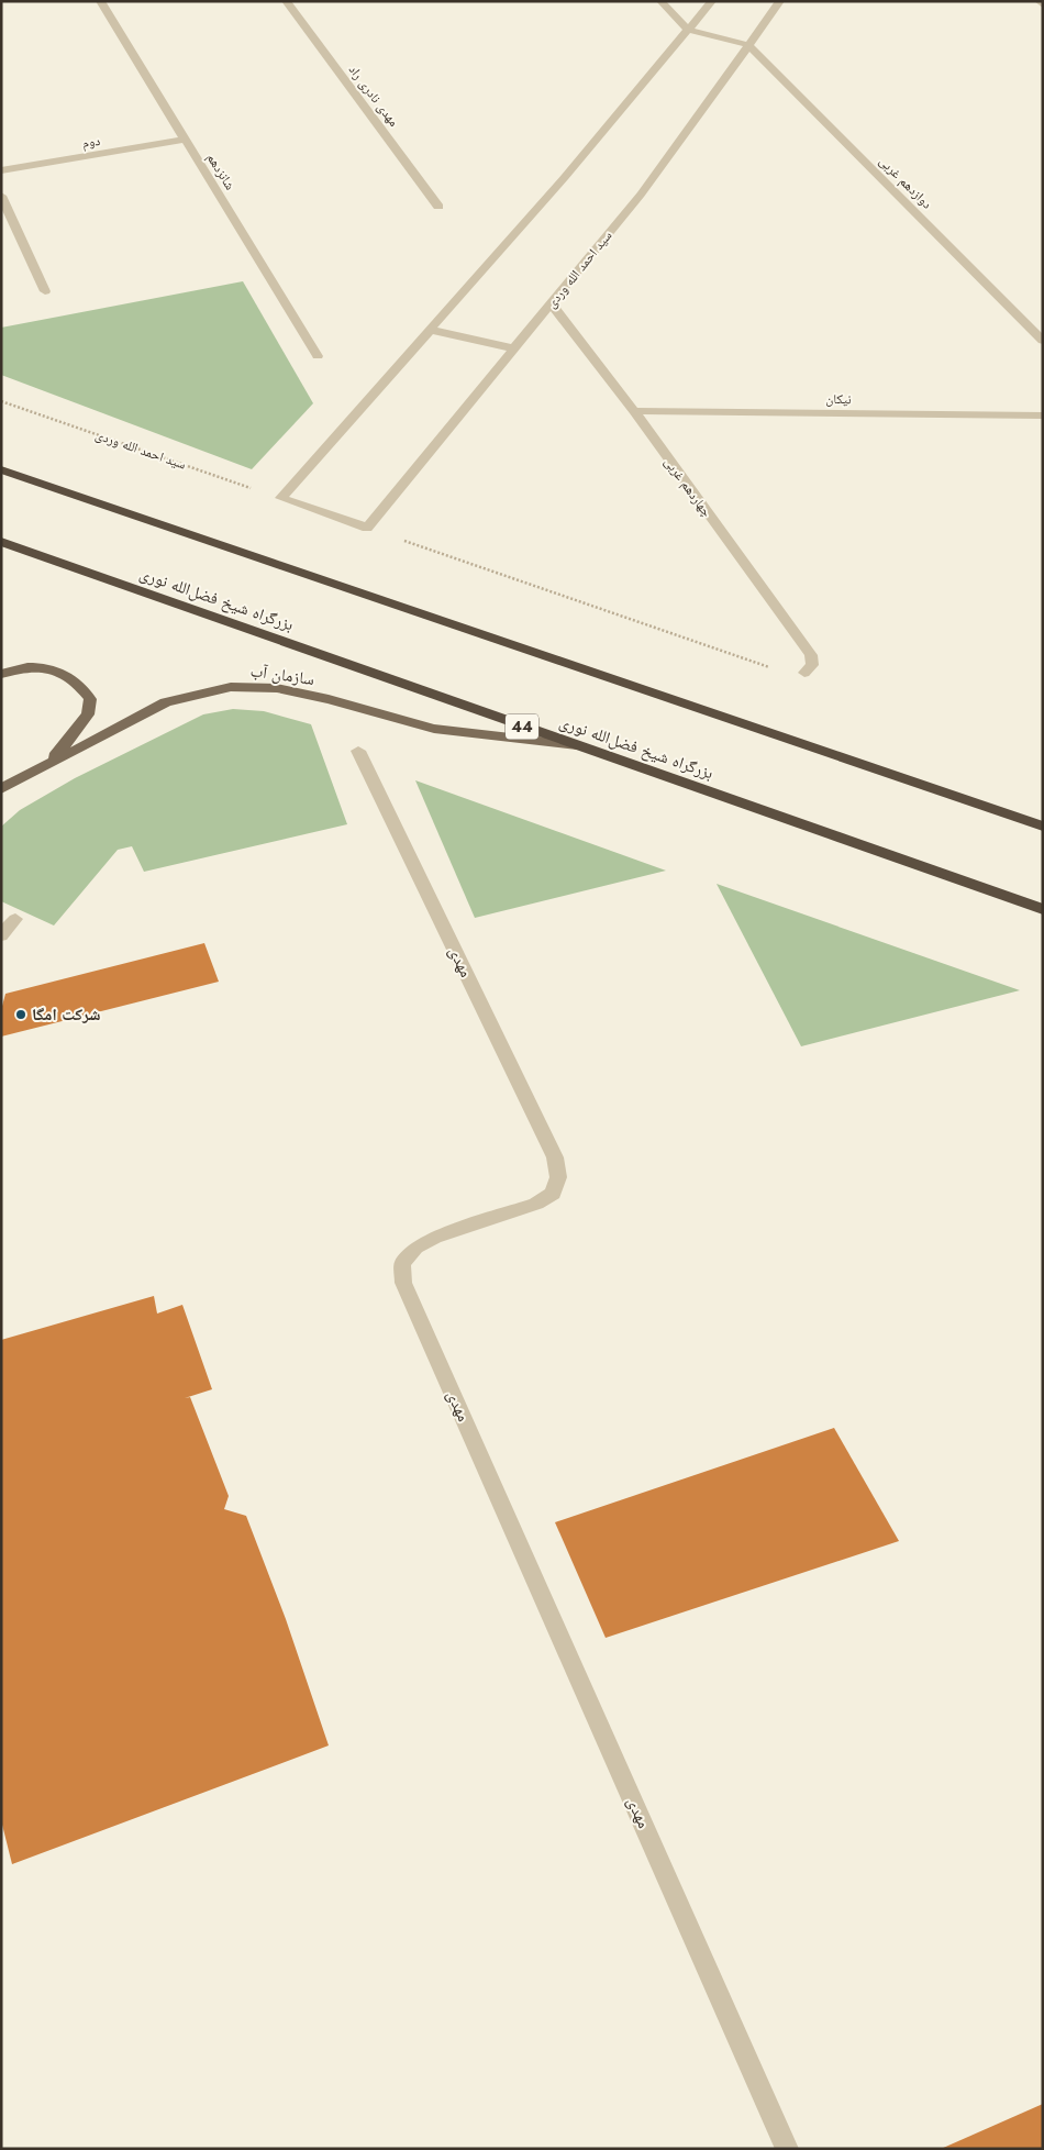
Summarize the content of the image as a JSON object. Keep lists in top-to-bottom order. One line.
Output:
{"streets":{"highway":["بزرگراه شیخ فضل‌الله نوری","44"],"main road":["سازمان آب"],"street":["مهدی نادری راد","دوم","شانزدهم","دوازدهم غربی","سید احمد الله وردی","نیکان","چهاردهم غربی","مهدی"]},"crossings":[["دوم","شانزدهم"],["دوازدهم غربی","سید احمد الله وردی"],["سید احمد الله وردی","چهاردهم غربی"],["نیکان","چهاردهم غربی"],["بزرگراه شیخ فضل‌الله نوری","سازمان آب"]],"places":["شرکت امگا"]}
